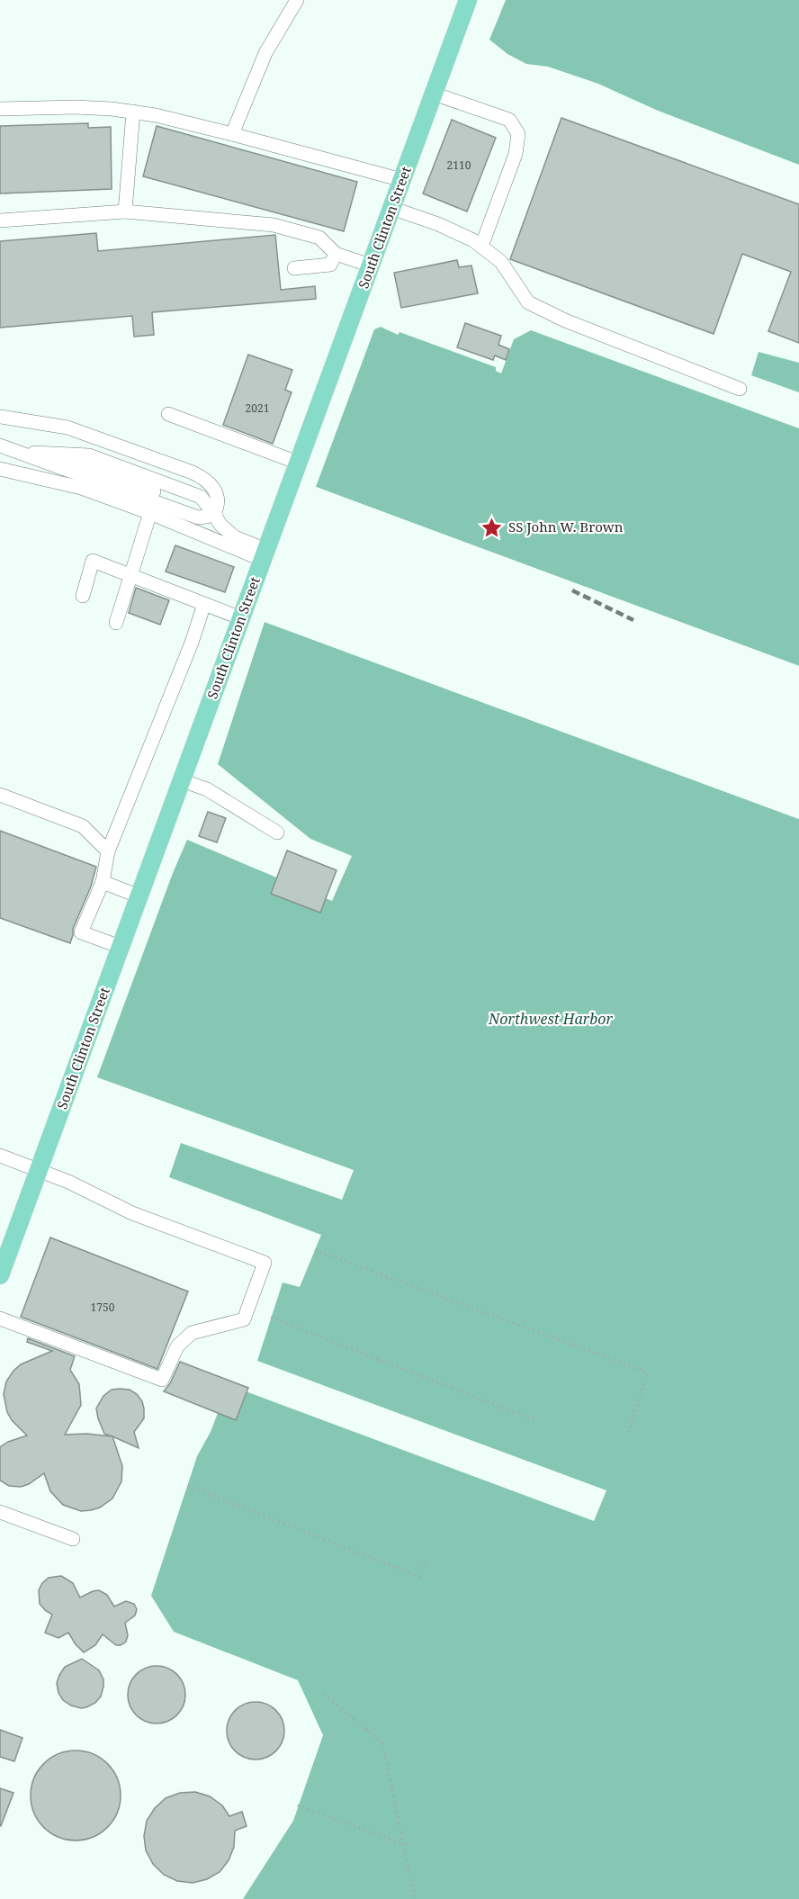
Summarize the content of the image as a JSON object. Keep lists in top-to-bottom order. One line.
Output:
{"streets":{"main road":["South Clinton Street"]},"water":["Northwest Harbor"],"places":{"place":["SS John W. Brown"]},"house_numbers":["2110","2021","1750"]}
